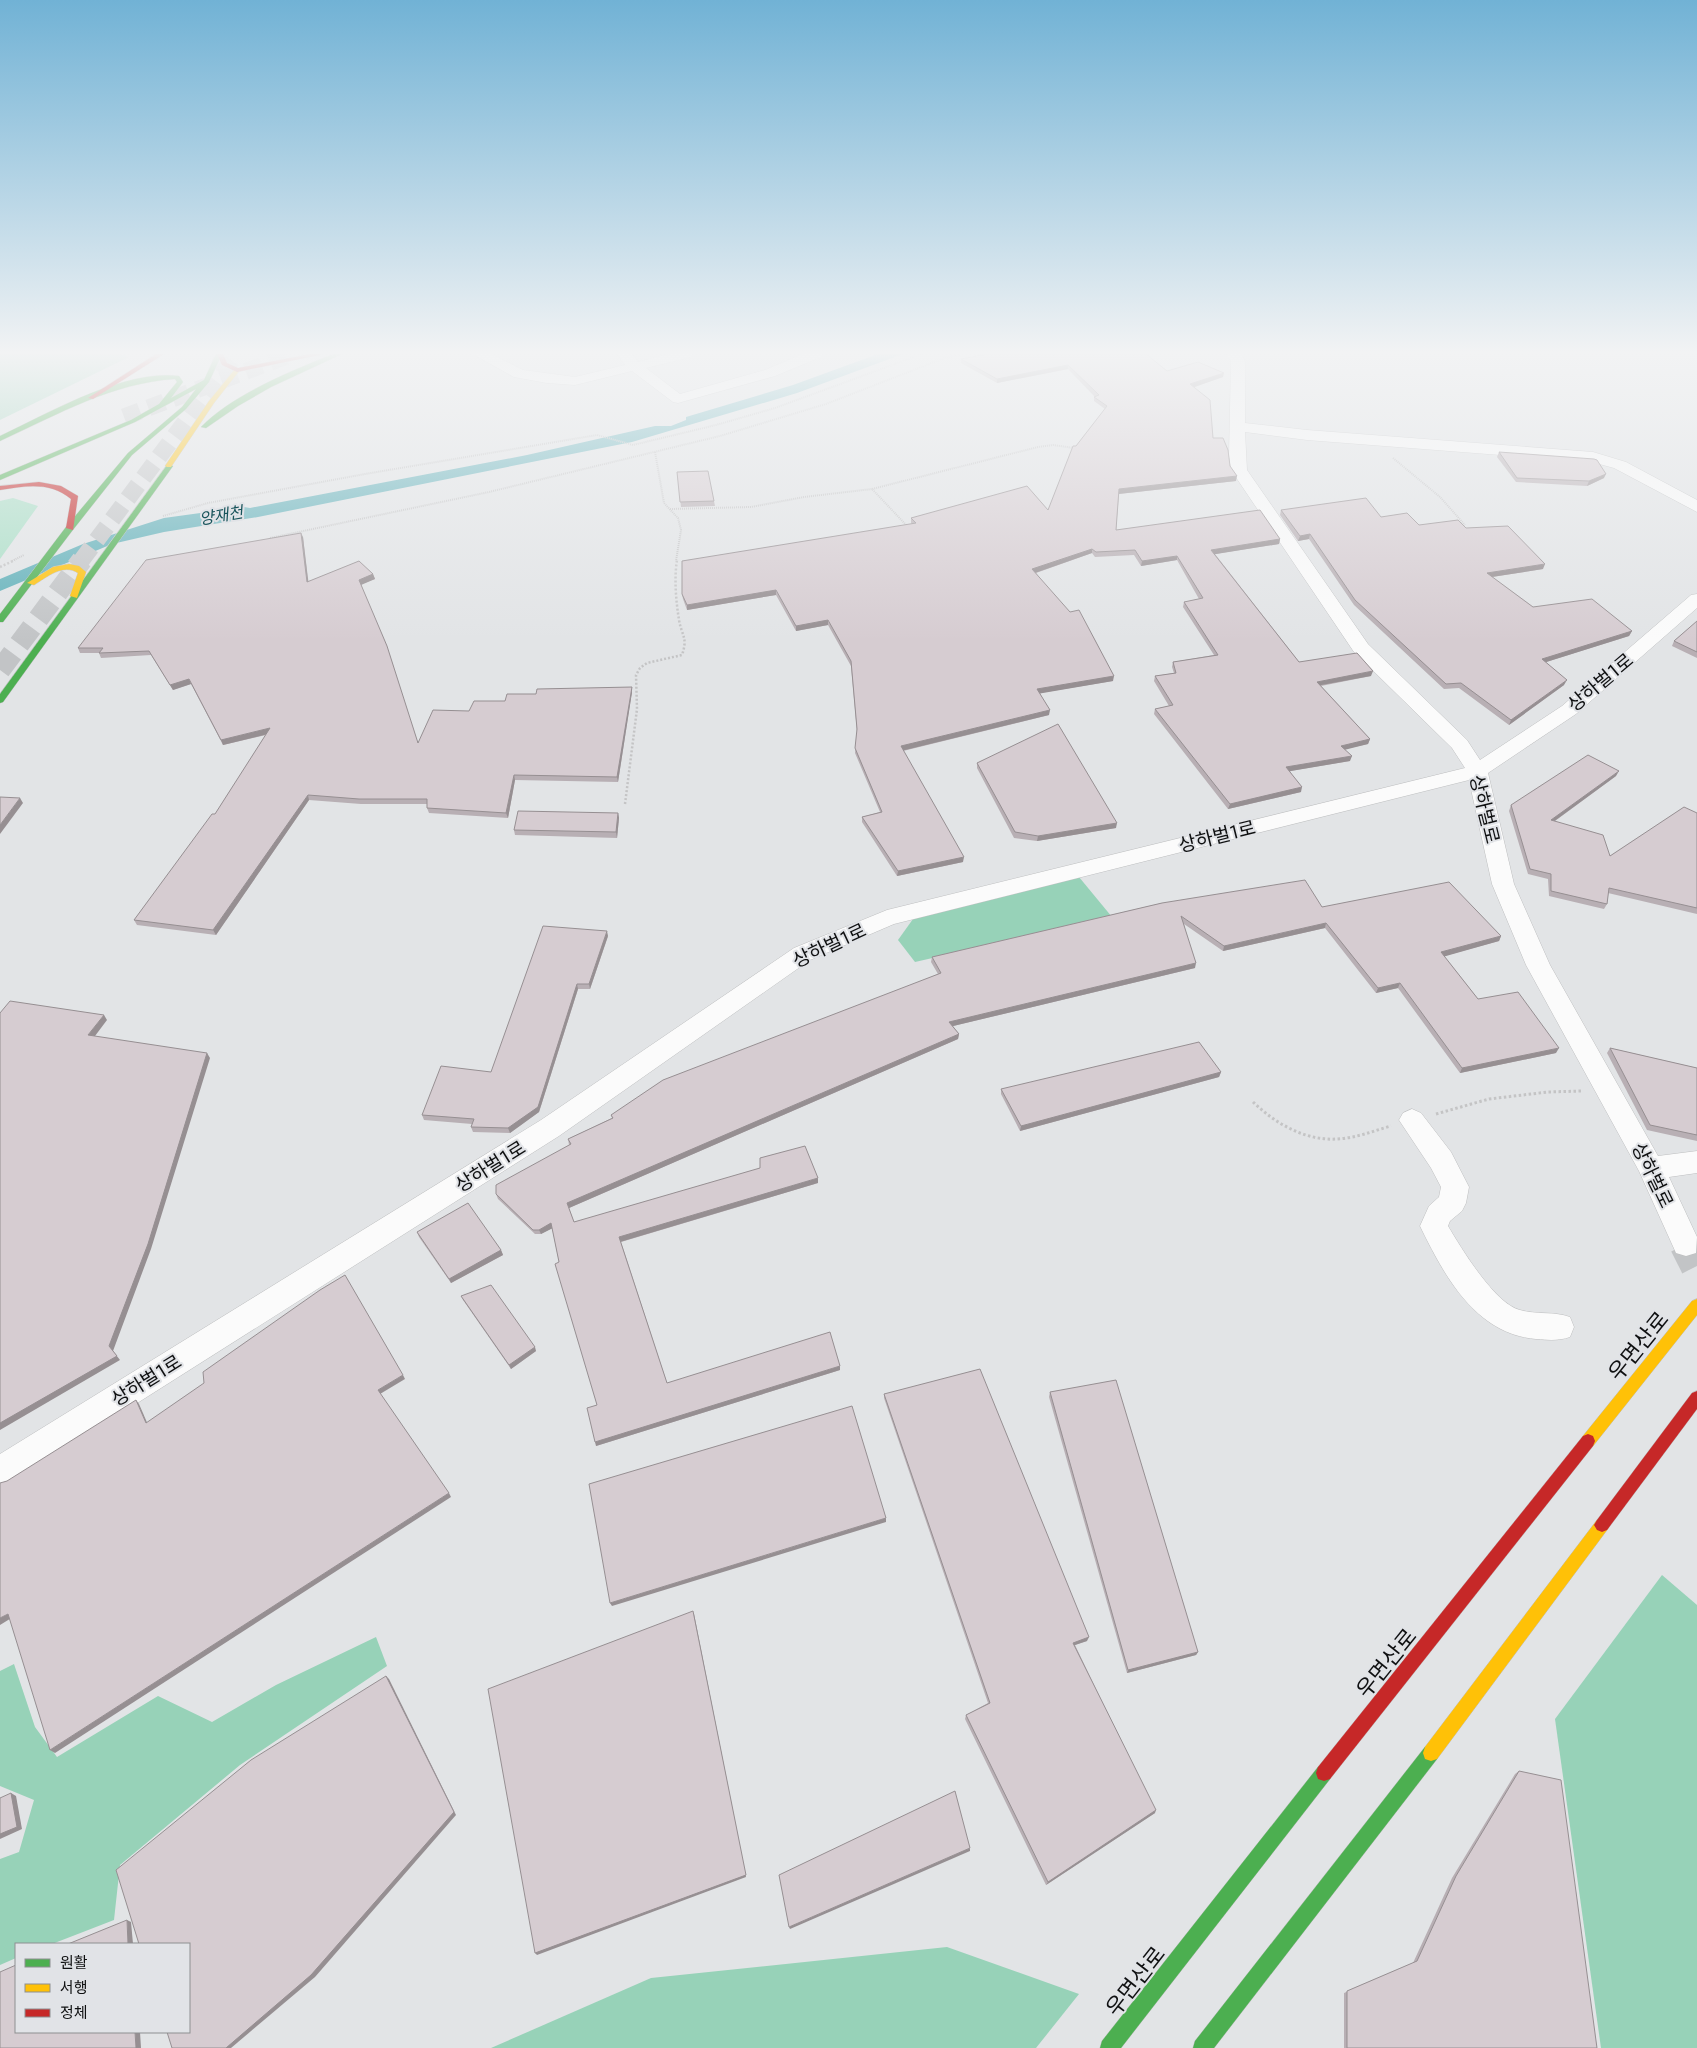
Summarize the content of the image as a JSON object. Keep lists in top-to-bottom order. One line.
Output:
{"streets":{"main road":["우면산로"],"street":["상하벌1로","상하벌로"]},"crossings":[["상하벌1로","상하벌로"]],"water":["양재천"],"legend":["원활","서행","정체"]}
